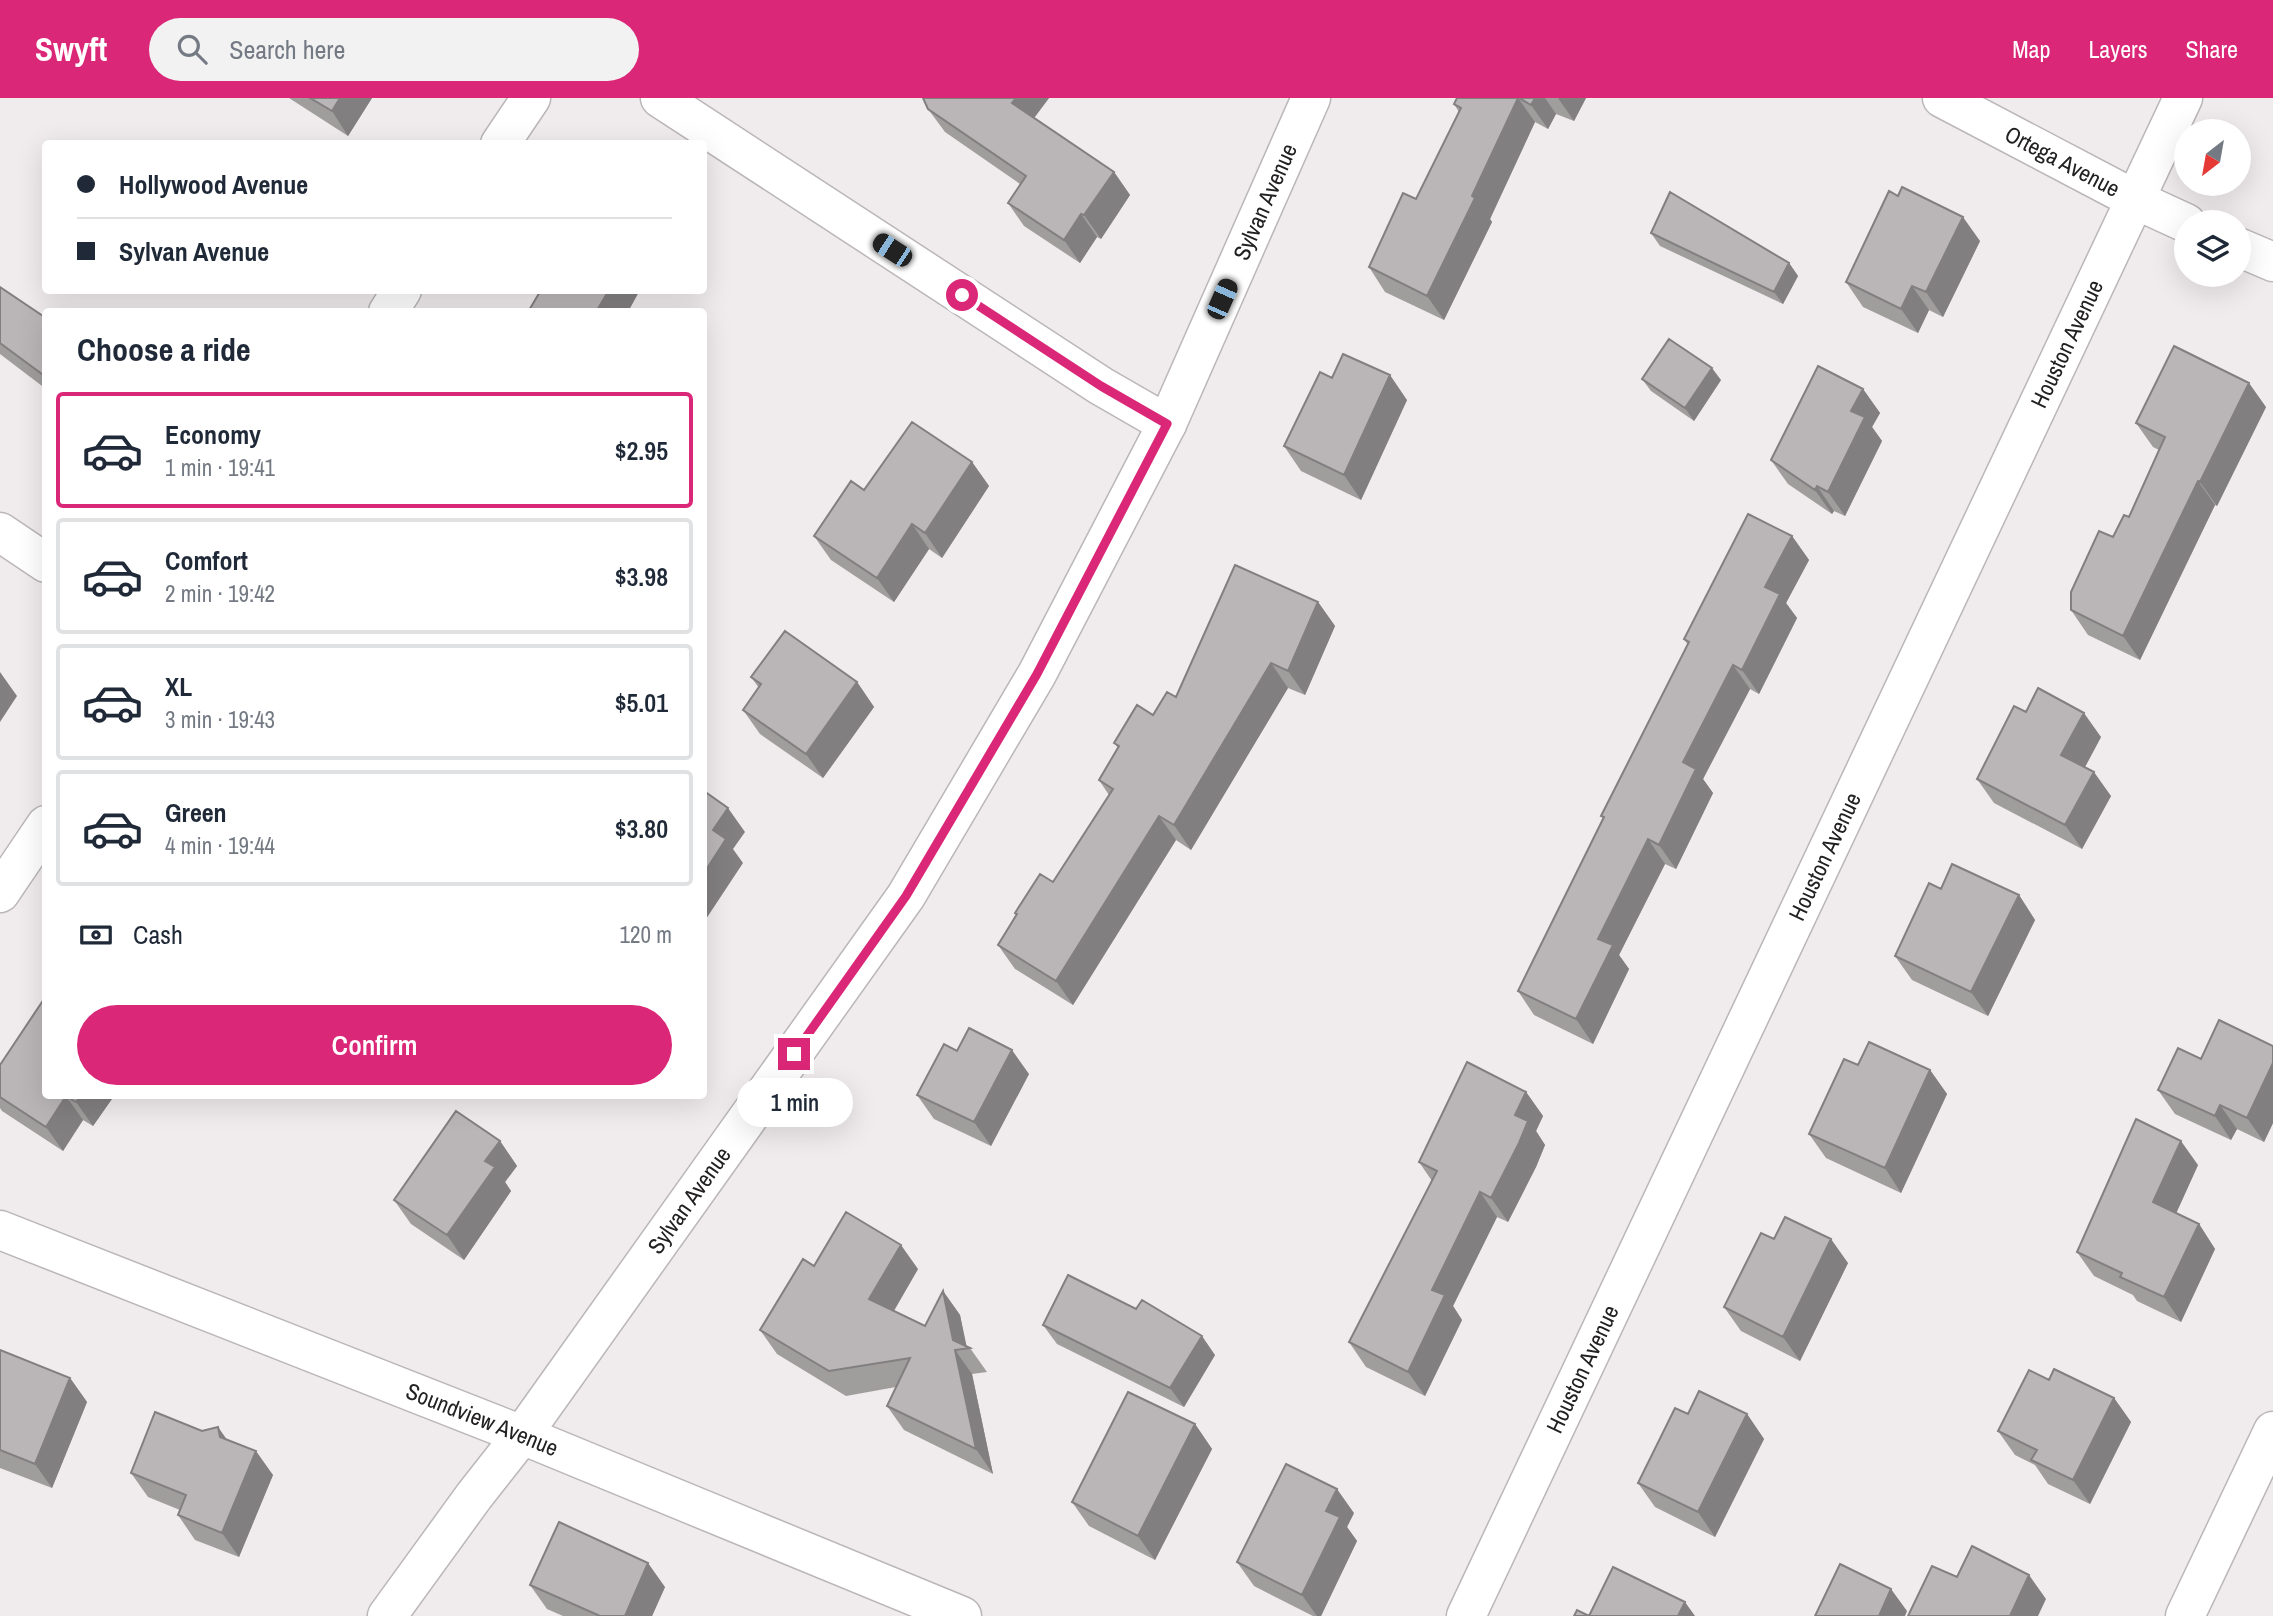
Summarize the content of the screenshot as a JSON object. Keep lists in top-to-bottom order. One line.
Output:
{"streets":{"street":["Ortega Avenue","Sylvan Avenue","Houston Avenue","Soundview Avenue"]},"crossings":[["Ortega Avenue","Houston Avenue"],["Sylvan Avenue","Soundview Avenue"]],"north":"bottom left","page":{"header":"Swyft","search":"Search here","nav":["Map","Layers","Share"],"banner":["Hollywood Avenue","Sylvan Avenue"],"heading":"Choose a ride","list":[{"name":"Economy","note":"1 min · 19:41","value":"$2.95"},{"name":"Comfort","note":"2 min · 19:42","value":"$3.98"},{"name":"XL","note":"3 min · 19:43","value":"$5.01"},{"name":"Green","note":"4 min · 19:44","value":"$3.80"}],"pay":["Cash","120 m"],"buttons":"Confirm","bubble":"1 min"}}
